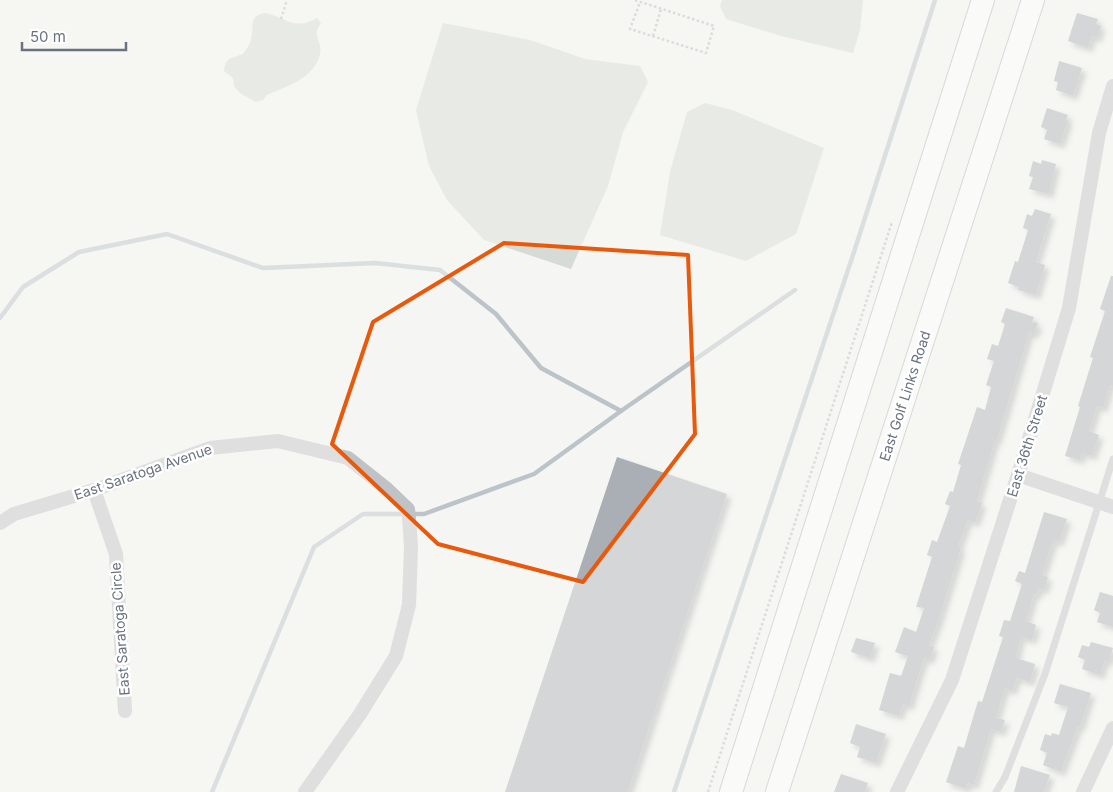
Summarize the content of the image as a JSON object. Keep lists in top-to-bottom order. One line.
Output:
{"streets":{"main road":["East Golf Links Road"],"street":["East 36th Street","East Saratoga Avenue","East Saratoga Circle"]},"crossings":[["East Saratoga Avenue","East Saratoga Circle"]],"scale_bar":"50 m"}
